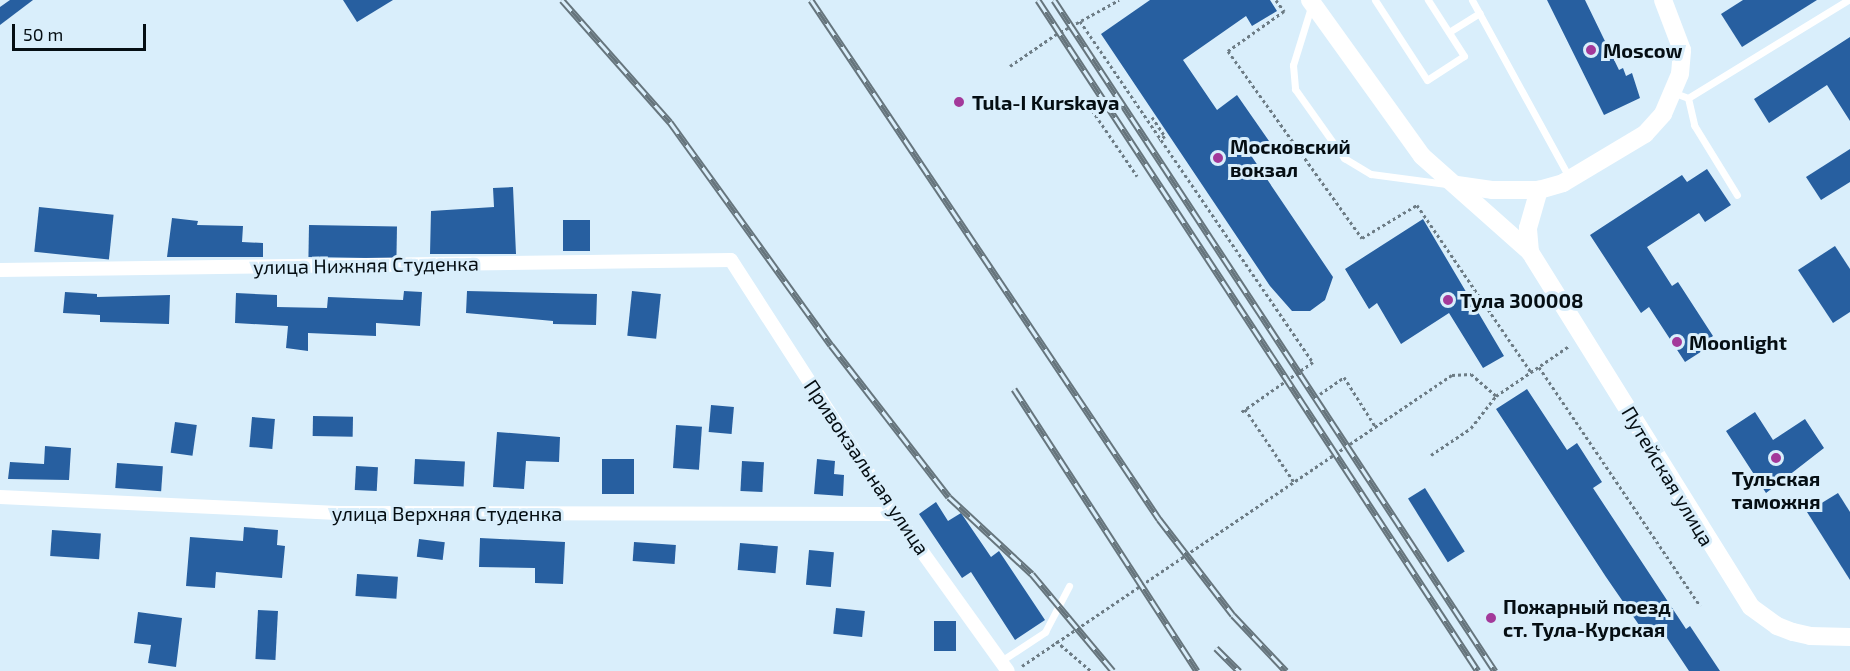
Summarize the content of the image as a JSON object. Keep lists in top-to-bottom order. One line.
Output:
{"streets":{"street":["улица Нижняя Cтуденкa","Привокзальная улица","Путейская улица","улица Верхняя Cтуденка"]},"crossings":[["улица Нижняя Cтуденкa","Привокзальная улица"],["Привокзальная улица","улица Верхняя Cтуденка"]],"places":["Moscow","Tula-I Kurskaya","Московский вокзал","Тула 300008","Moonlight","Тульская таможня","Пожарный поезд ст. Тула-Курская"],"scale_bar":"50 m"}
